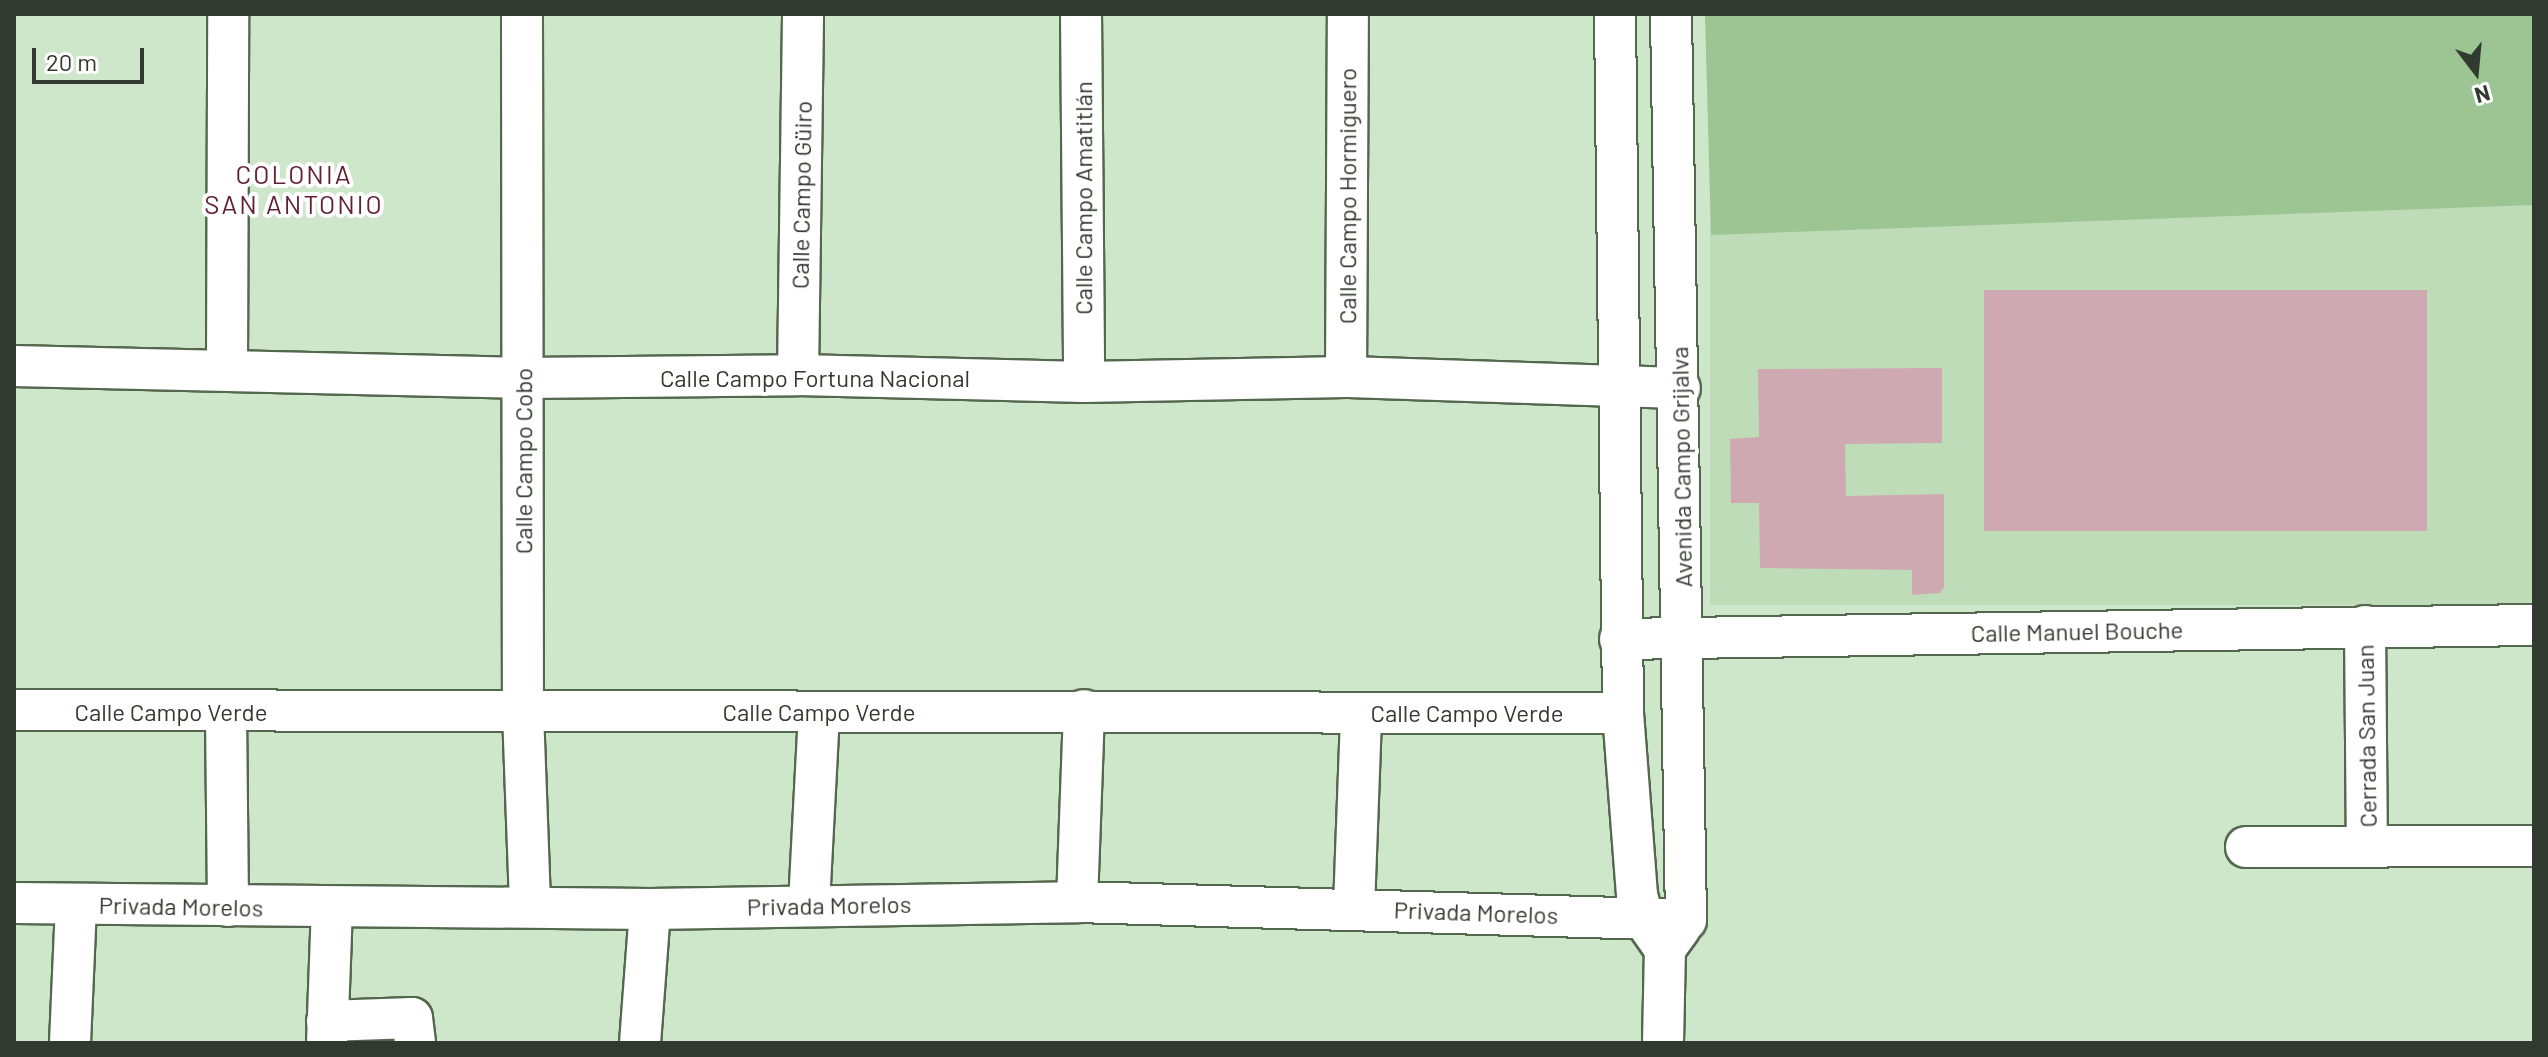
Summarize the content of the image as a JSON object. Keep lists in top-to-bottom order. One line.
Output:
{"streets":{"street":["Calle Campo Güiro","Calle Campo Hormiguero","Calle Campo Amatitlán","Calle Campo Fortuna Nacional","Calle Campo Cobo","Avenida Campo Grijalva","Calle Manuel Bouche","Calle Campo Verde","Cerrada San Juan","Privada Morelos"]},"crossings":[["Calle Campo Güiro","Calle Campo Fortuna Nacional"],["Calle Campo Hormiguero","Calle Campo Fortuna Nacional"],["Calle Campo Amatitlán","Calle Campo Fortuna Nacional"],["Calle Campo Fortuna Nacional","Calle Campo Cobo"],["Calle Campo Fortuna Nacional","Avenida Campo Grijalva"],["Calle Campo Cobo","Calle Campo Verde"],["Calle Campo Cobo","Privada Morelos"],["Avenida Campo Grijalva","Calle Manuel Bouche"],["Avenida Campo Grijalva","Privada Morelos"],["Calle Manuel Bouche","Cerrada San Juan"]],"districts":["COLONIA SAN ANTONIO"],"scale_bar":"20 m","north":"bottom"}
